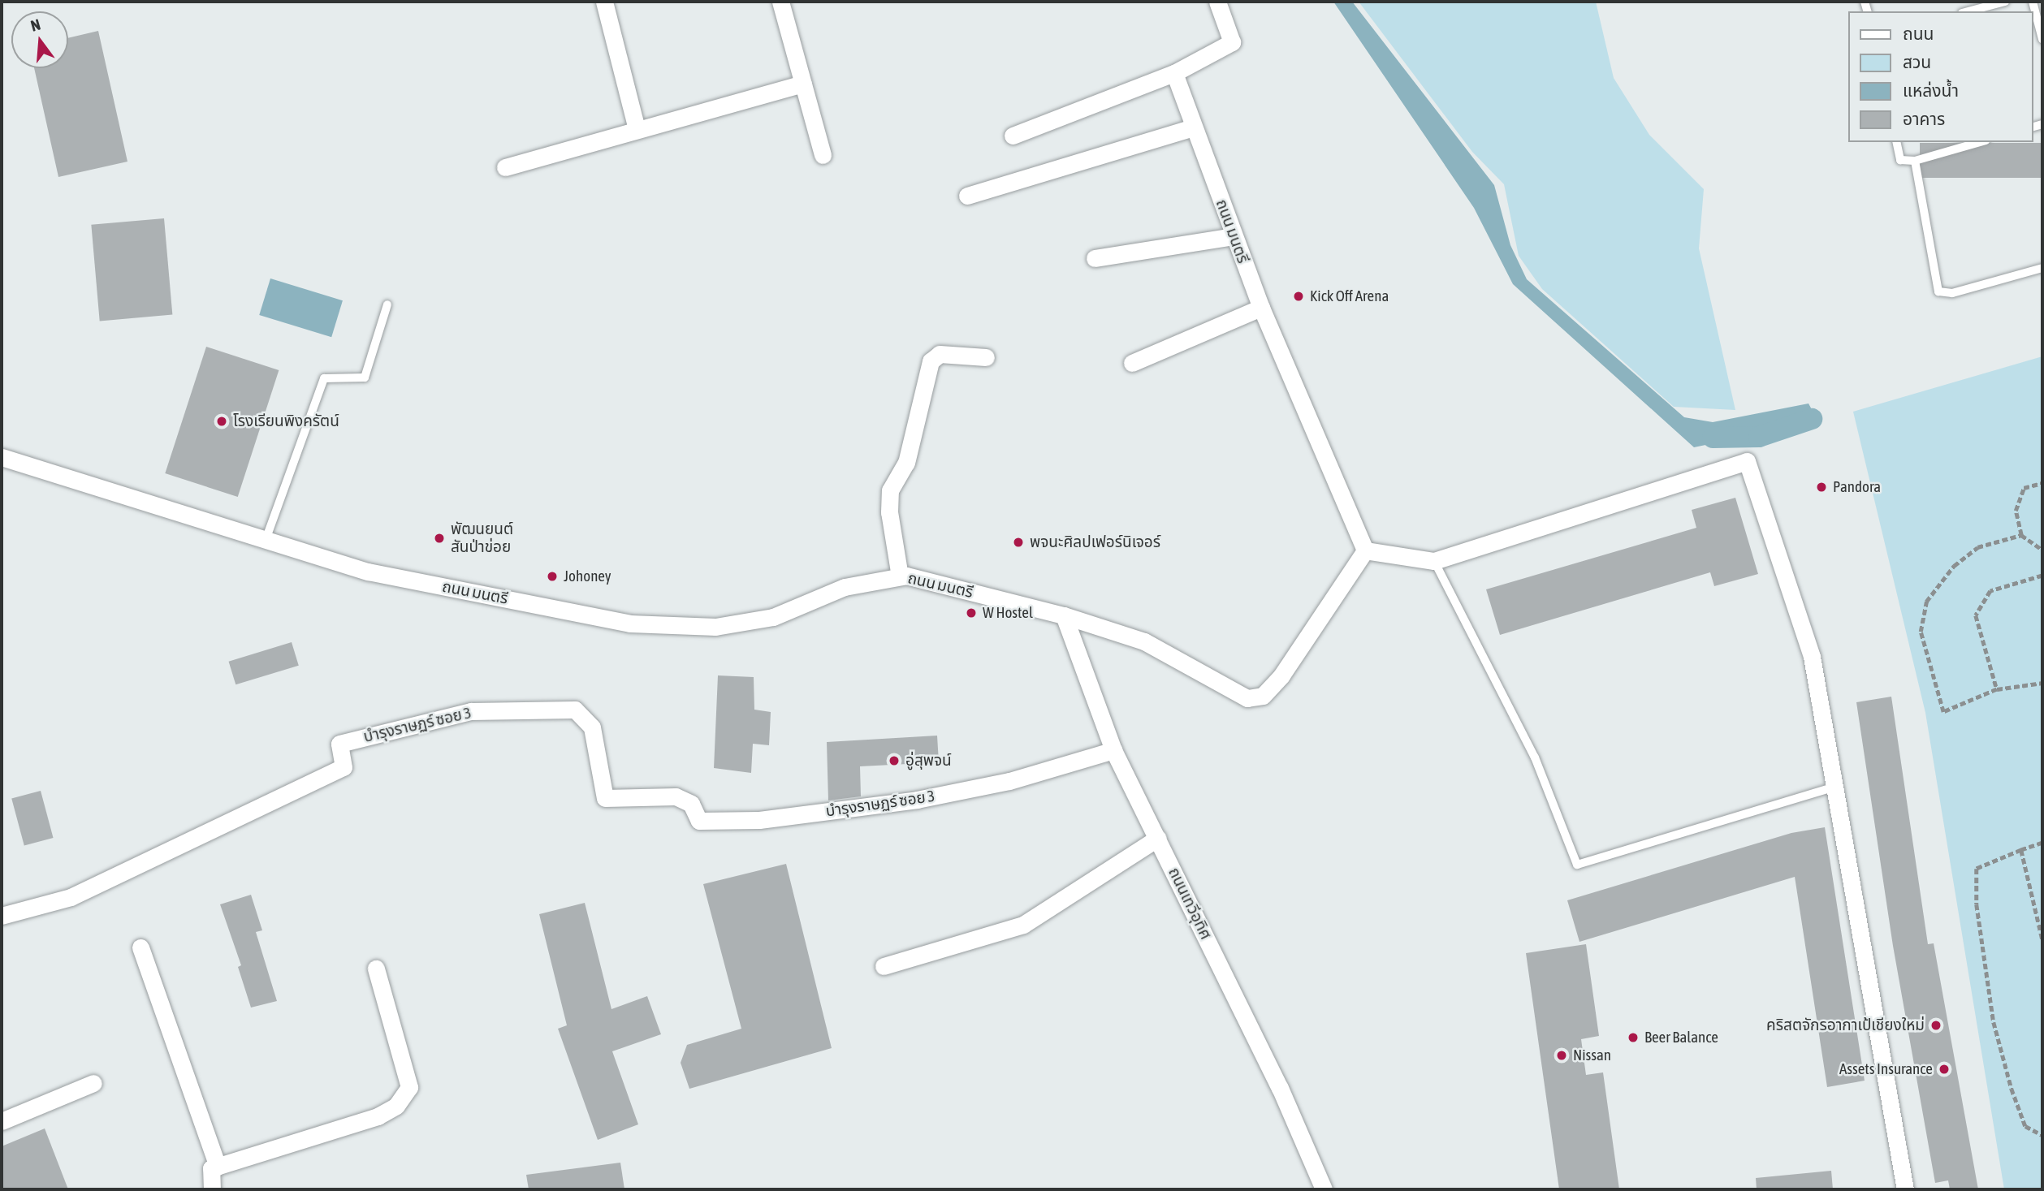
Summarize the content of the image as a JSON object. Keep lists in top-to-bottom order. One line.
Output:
{"streets":{"street":["ถนน มนตรี","บำรุงราษฏร์ ซอย 3","ถนนเทวีอุทิศ"]},"crossings":[["ถนน มนตรี","ถนนเทวีอุทิศ"],["บำรุงราษฏร์ ซอย 3","ถนนเทวีอุทิศ"]],"places":["Kick Off Arena","โรงเรียนพิงครัตน์","Pandora","พัฒนยนต์ สันป่าข่อย","พจนะศิลปเฟอร์นิเจอร์","Johoney","W Hostel","อู่สุพจน์","คริสตจักรอากาเป้เชียงใหม่","Beer Balance","Nissan","Assets Insurance"],"legend":["ถนน","สวน","แหล่งน้ำ","อาคาร"],"north":"top"}
